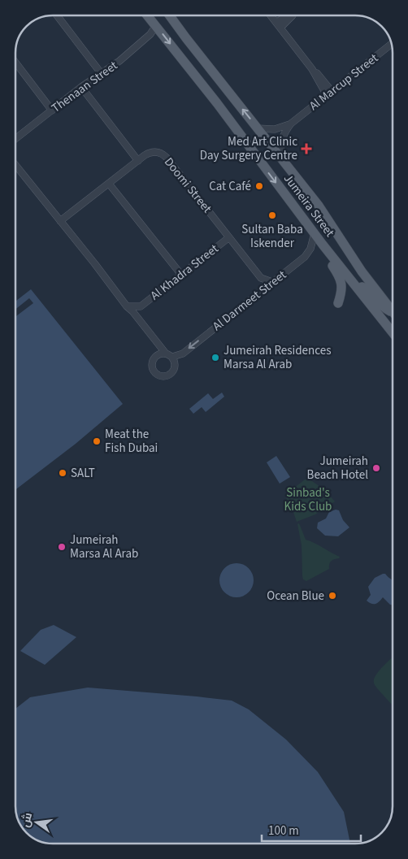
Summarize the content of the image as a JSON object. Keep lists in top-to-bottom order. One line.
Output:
{"streets":{"main road":["Jumeira Street"],"street":["Al Marcup Street","Thenaan Street","Doomi Street","Al Khadra Street","Al Darmeet Street"]},"crossings":[["Al Marcup Street","Jumeira Street"],["Thenaan Street","Jumeira Street"],["Doomi Street","Al Khadra Street"],["Doomi Street","Al Darmeet Street"],["Jumeira Street","Al Darmeet Street"]],"one_way":["Al Darmeet Street"],"parks":["Sinbad's Kids Club"],"places":{"health":["Med Art Clinic Day Surgery Centre"],"other":["Cat Café","Sultan Baba Iskender","Jumeirah Residences Marsa Al Arab","Meat the Fish Dubai","Jumeirah Beach Hotel","SALT","Jumeirah Marsa Al Arab","Ocean Blue"]},"scale_bar":"100 m","north":"left"}
